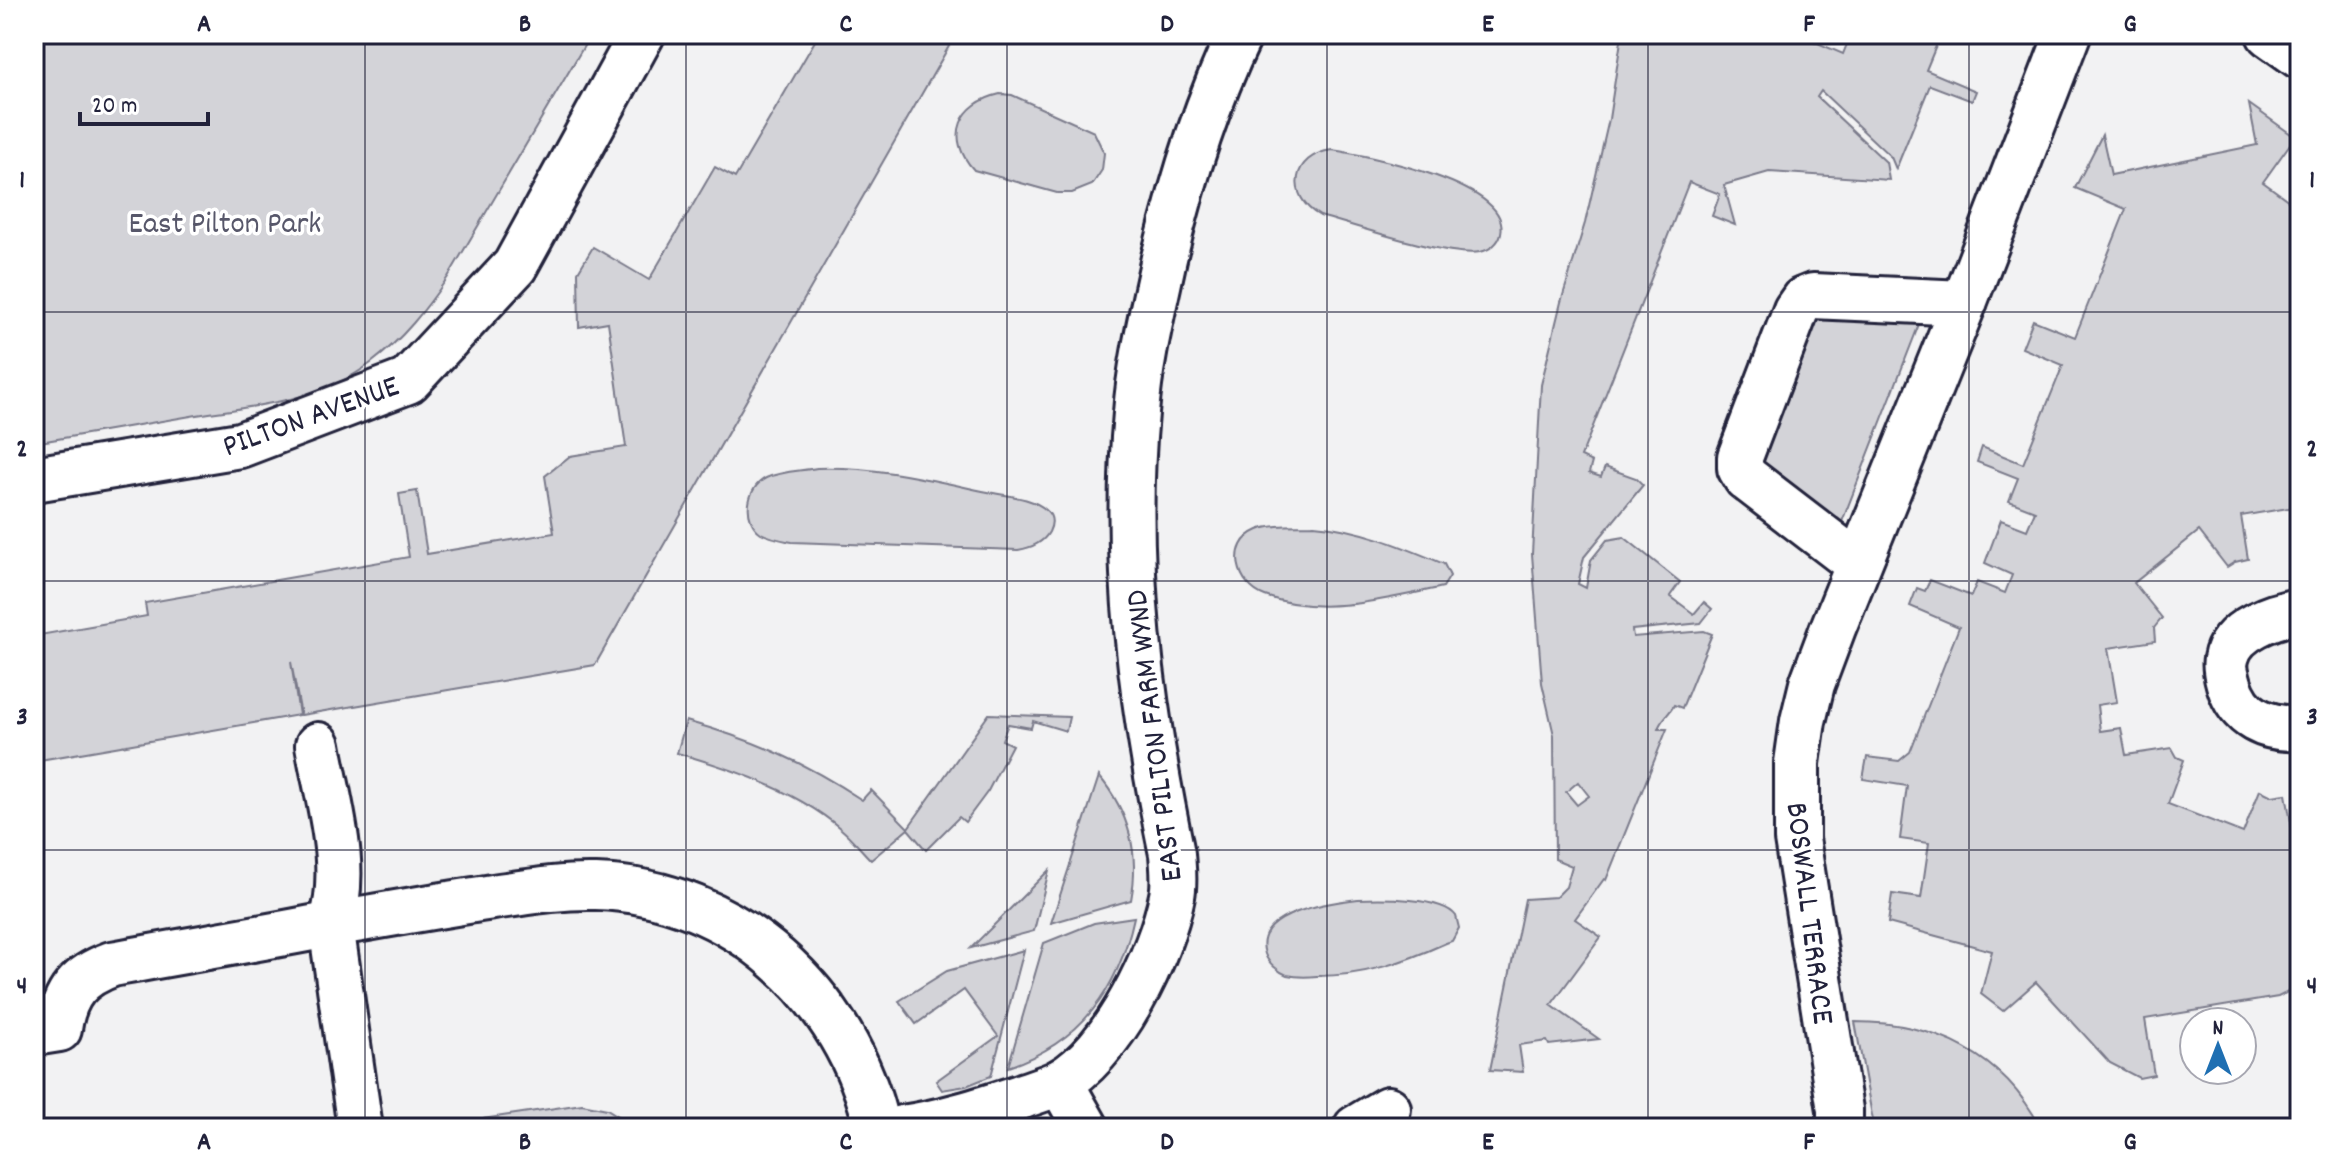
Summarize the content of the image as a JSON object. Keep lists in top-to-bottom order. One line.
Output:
{"streets":{"street":["PILTON AVENUE","EAST PILTON FARM WYND","BOSWALL TERRACE"]},"parks":["East Pilton Park"],"scale_bar":"20 m","north":"top","grid":{"columns":["A","B","C","D","E","F","G"],"rows":["1","2","3","4"]}}
